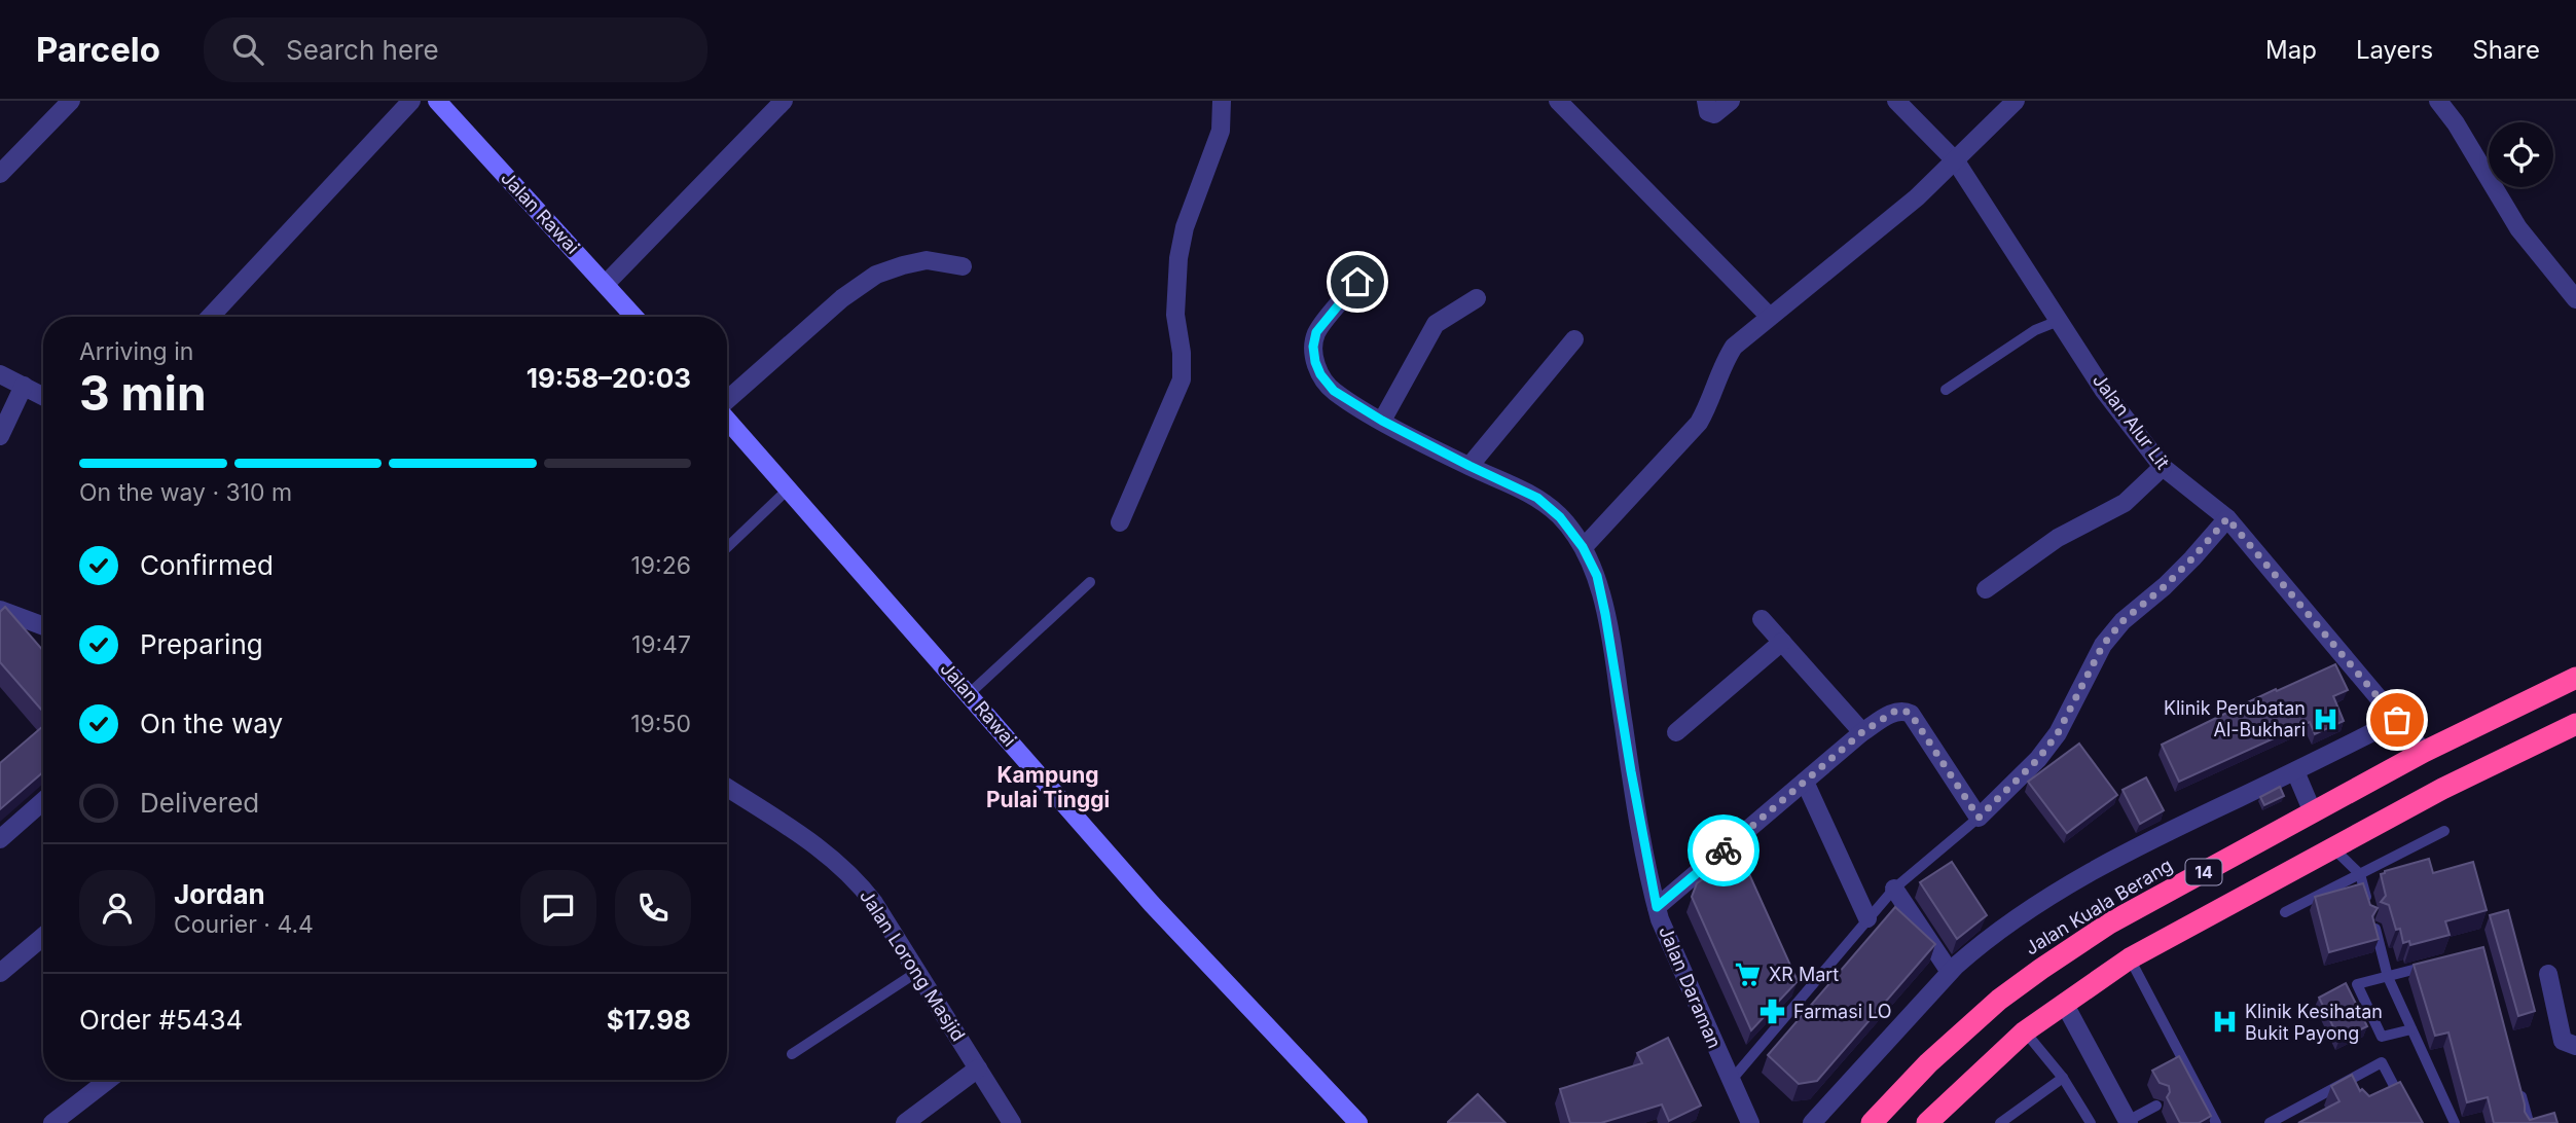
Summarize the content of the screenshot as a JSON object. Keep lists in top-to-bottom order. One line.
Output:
{"streets":{"highway":["14","Jalan Kuala Berang"],"main road":["Jalan Rawai"],"street":["Jalan Alur Lit","Jalan Lorong Masjid","Jalan Daraman"]},"crossings":[["Jalan Alur Lit","Jalan Kuala Berang"]],"districts":["Kampung Pulai Tinggi"],"places":{"hospital":["Klinik Perubatan Al-Bukhari","Klinik Kesihatan Bukit Payong"],"supermarket":["XR Mart"],"pharmacy":["Farmasi LO"]},"page":{"header":"Parcelo","search":"Search here","nav":["Map","Layers","Share"],"heading":["3 min","Arriving in","19:58–20:03"],"panel":["Jordan","Courier · 4.4","Order #5434","$17.98"],"bar":"On the way · 310 m","list":[["Confirmed","19:26"],["Preparing","19:47"],["On the way","19:50"],"Delivered"]}}
